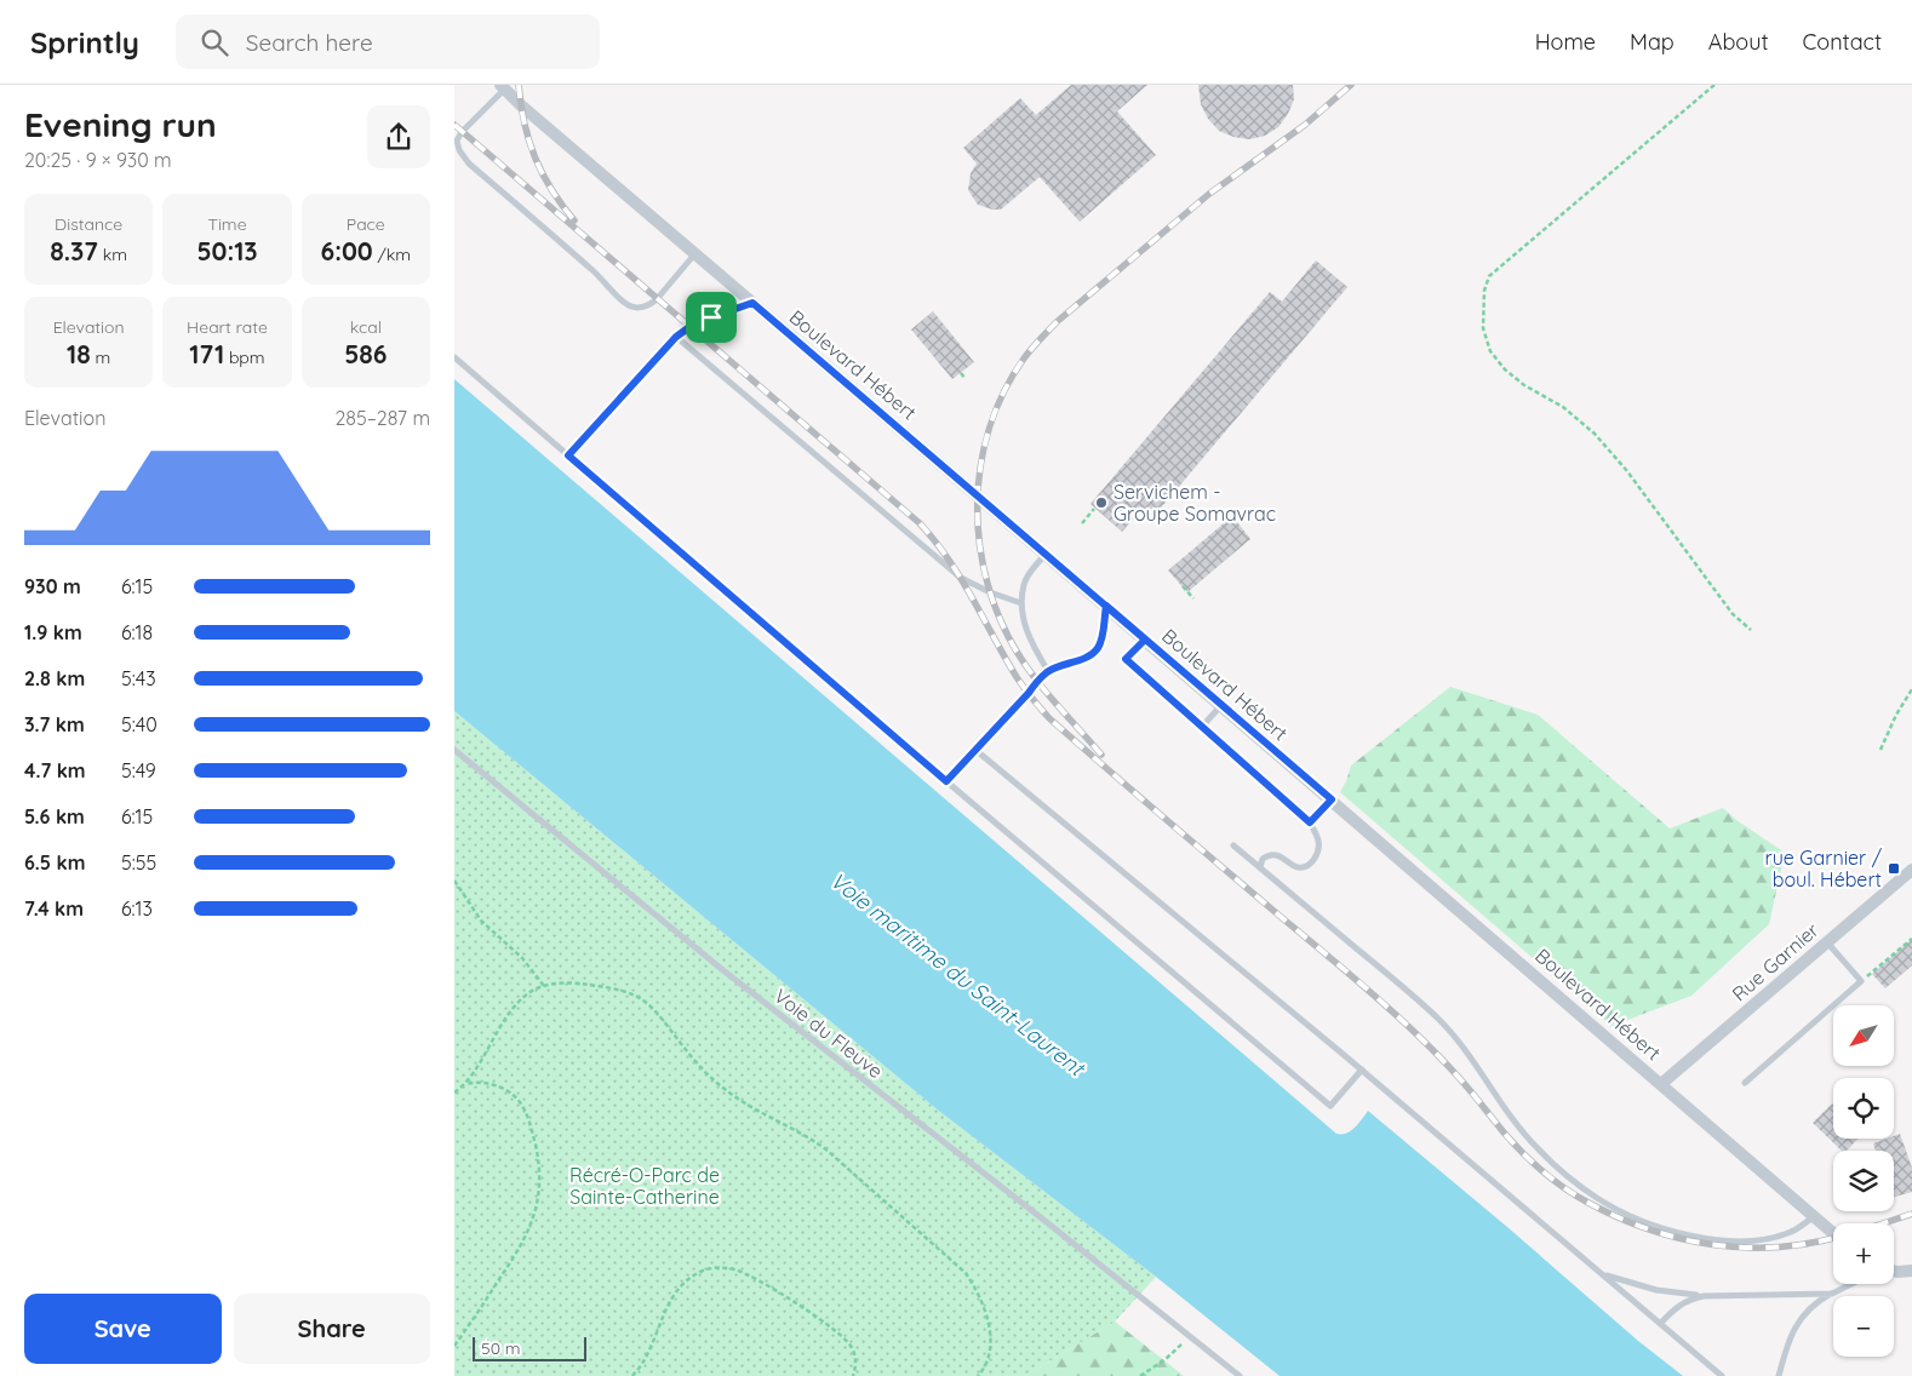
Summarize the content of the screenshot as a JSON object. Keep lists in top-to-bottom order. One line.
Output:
{"streets":{"street":["Boulevard Hébert","Rue Garnier"],"lane":["Voie du Fleuve"]},"crossings":[["Boulevard Hébert","Rue Garnier"]],"water":["Voie maritime du Saint-Laurent"],"parks":["Récré-O-Parc de Sainte-Catherine"],"places":{"other":["Servichem - Groupe Somavrac"],"transit":["rue Garnier / boul. Hébert"]},"scale_bar":"50 m","north":"bottom left","page":{"header":"Sprintly","search":"Search here","nav":["Home","Map","About","Contact"],"heading":["Evening run","20:25 · 9 × 930 m"],"stats":[["Distance","8.37 km"],["Time","50:13"],["Pace","6:00 /km"],["Elevation","18 m"],["Heart rate","171 bpm"],["kcal","586"]],"chart":["Elevation","285–287 m"],"list":[{"name":"930 m","note":"6:15"},{"name":"1.9 km","note":"6:18"},{"name":"2.8 km","note":"5:43"},{"name":"3.7 km","note":"5:40"},{"name":"4.7 km","note":"5:49"},{"name":"5.6 km","note":"6:15"},{"name":"6.5 km","note":"5:55"},{"name":"7.4 km","note":"6:13"}],"map_buttons":["+","−"],"buttons":["Save","Share"],"scale":"50 m"}}
